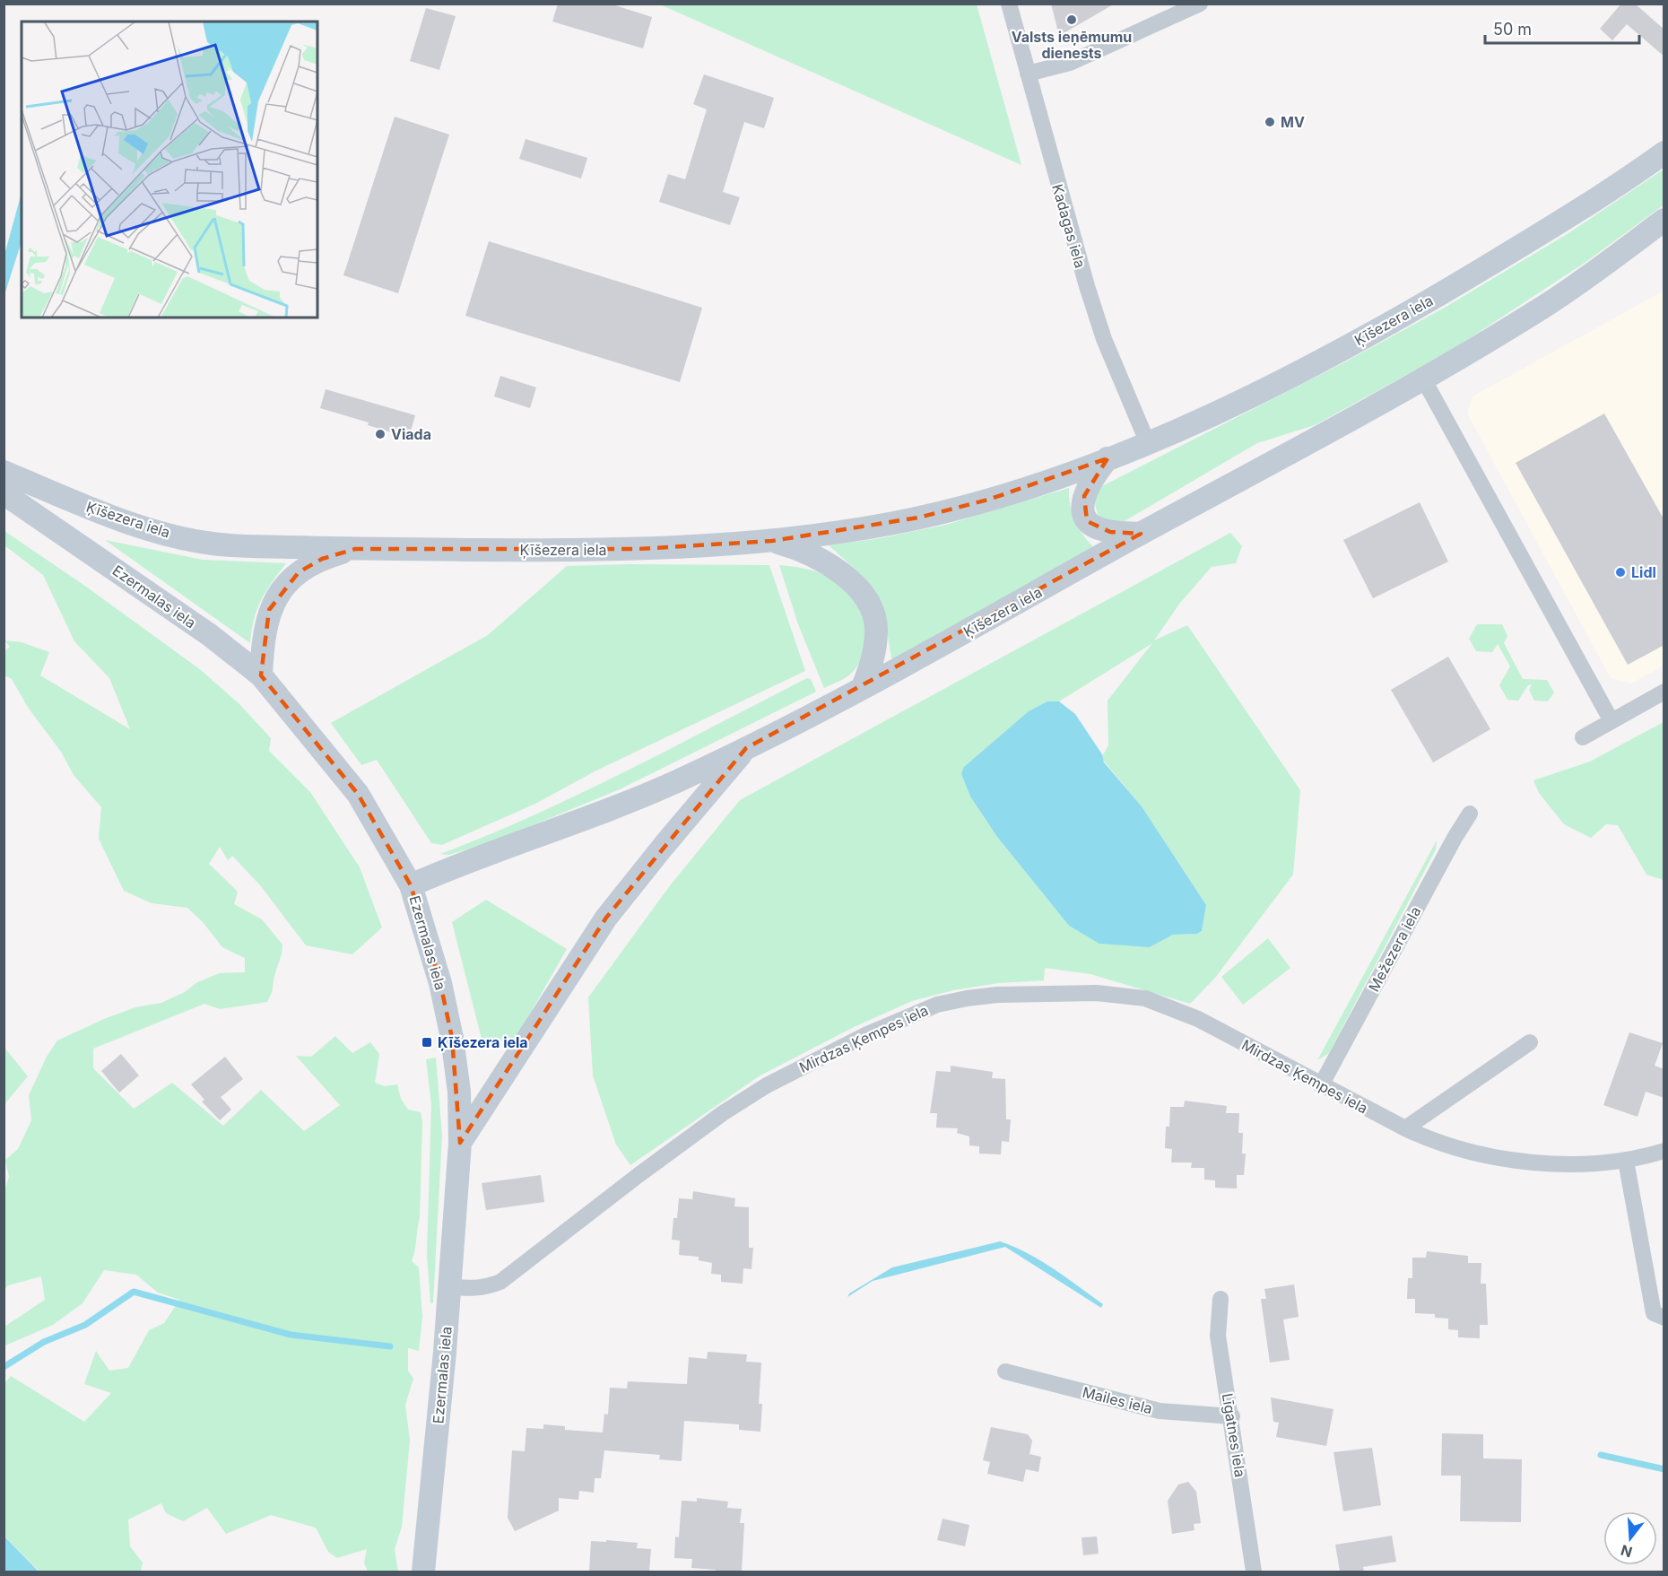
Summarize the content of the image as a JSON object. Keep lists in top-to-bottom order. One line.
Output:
{"streets":{"street":["Kadagas iela","Ķīšezera iela","Ezermalas iela","Mežezera iela","Mirdzas Ķempes iela","Mailes iela","Līgatnes iela"]},"crossings":[["Kadagas iela","Ķīšezera iela"],["Ķīšezera iela","Ezermalas iela"],["Ezermalas iela","Mirdzas Ķempes iela"],["Mežezera iela","Mirdzas Ķempes iela"],["Mailes iela","Līgatnes iela"]],"places":{"other":["Valsts ieņēmumu dienests","MV","Viada","Lidl"],"transit":["Ķīšezera iela"]},"scale_bar":"50 m","north":"bottom"}
